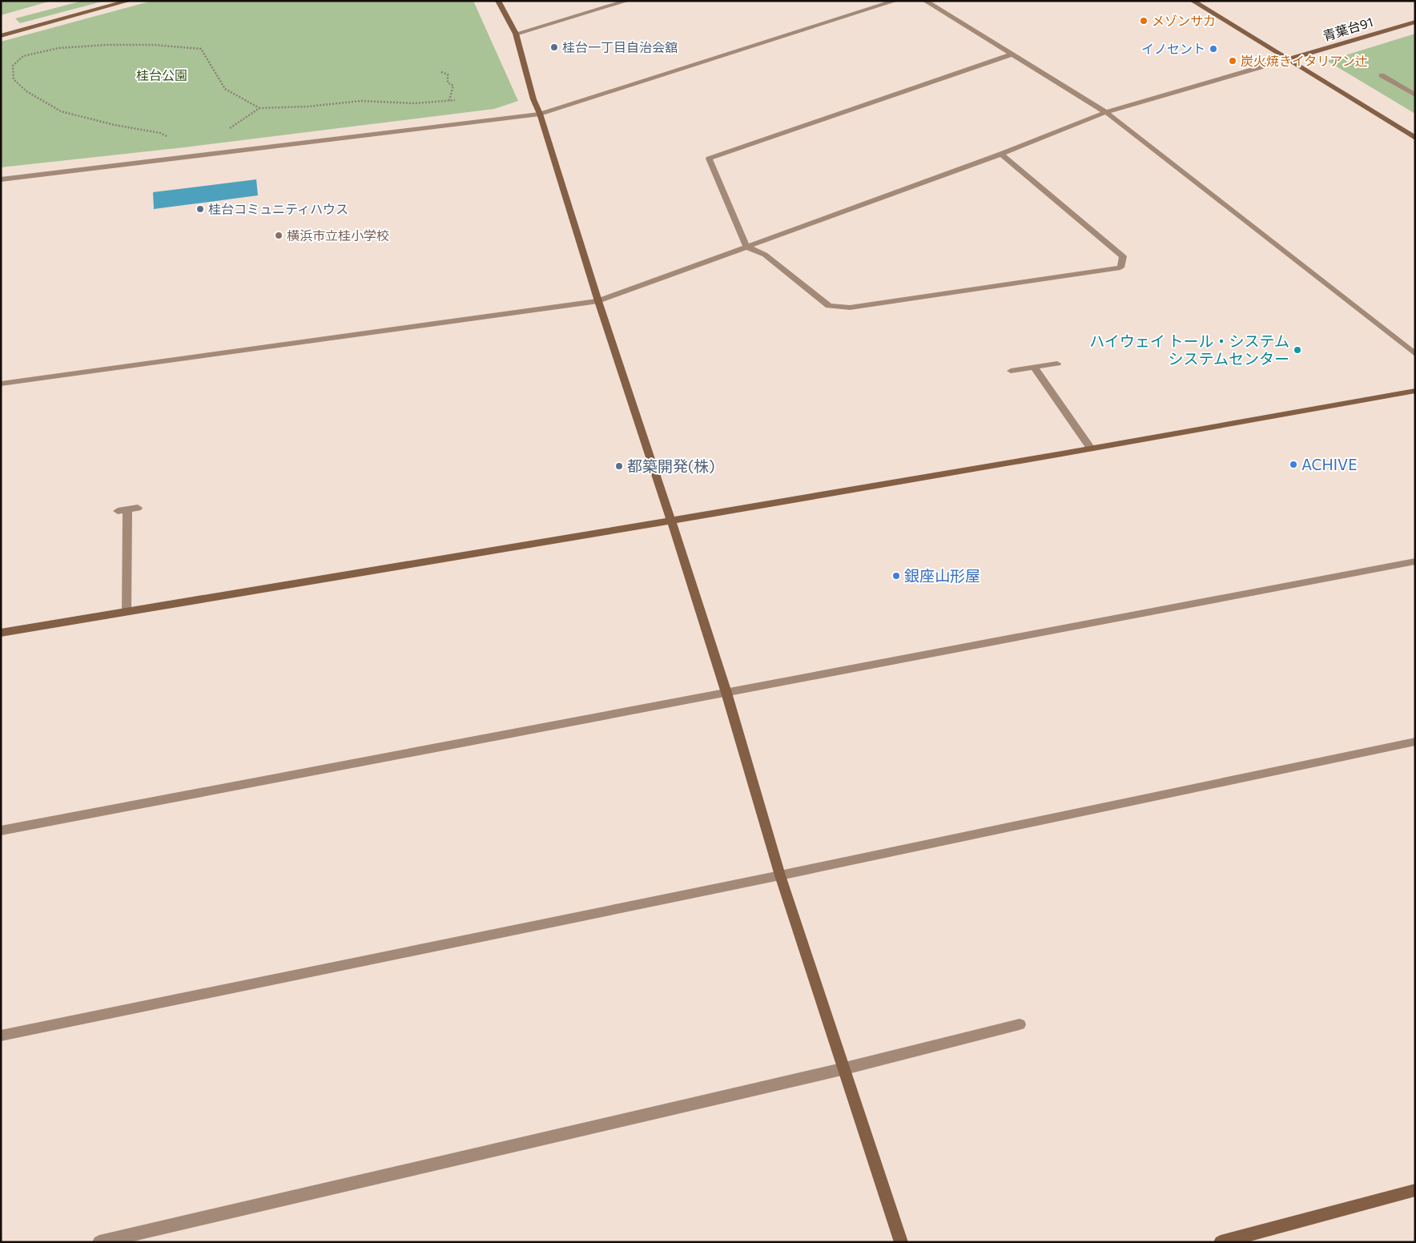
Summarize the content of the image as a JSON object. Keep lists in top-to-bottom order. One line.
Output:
{"streets":{"street":["青葉台91"]},"parks":["桂台公園"],"places":["メゾンサカ","桂台一丁目自治会舘","イノセント","炭火焼きイタリアン辻","桂台コミュニティハウス","横浜市立桂小学校","ハイウェイ トール・システム システムセンター","ACHIVE","都築開発(株)","銀座山形屋"]}
